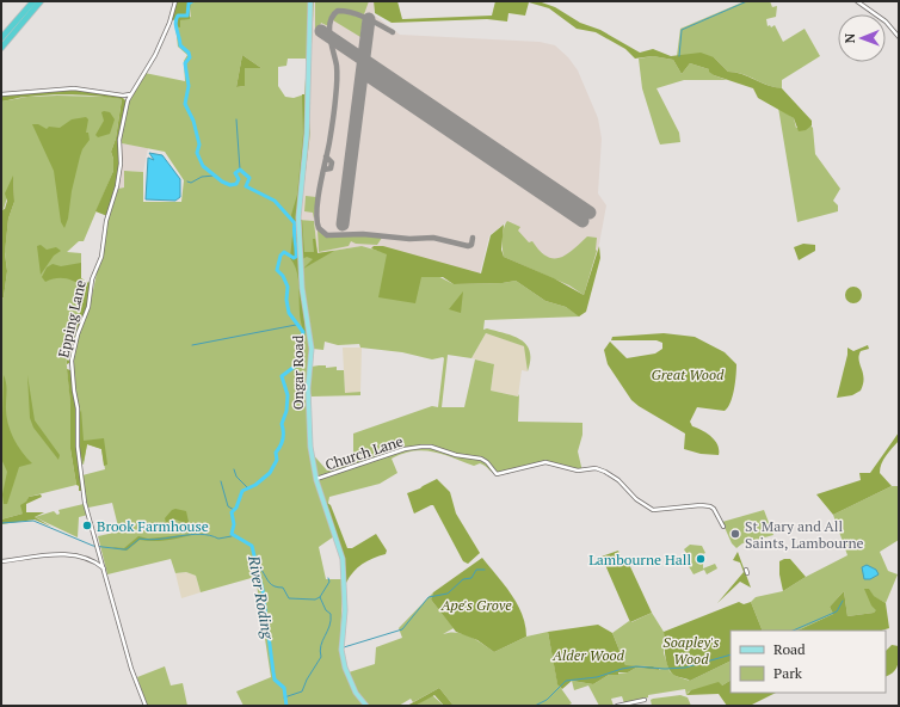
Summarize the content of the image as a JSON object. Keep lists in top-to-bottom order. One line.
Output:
{"streets":{"main road":["Ongar Road"],"street":["Epping Lane","Church Lane"]},"crossings":[["Ongar Road","Church Lane"]],"water":["River Roding"],"parks":["Great Wood","Ape's Grove","Soapley's Wood","Alder Wood"],"places":["Brook Farmhouse","St Mary and All Saints, Lambourne","Lambourne Hall"],"legend":["Road","Park"],"north":"left"}
